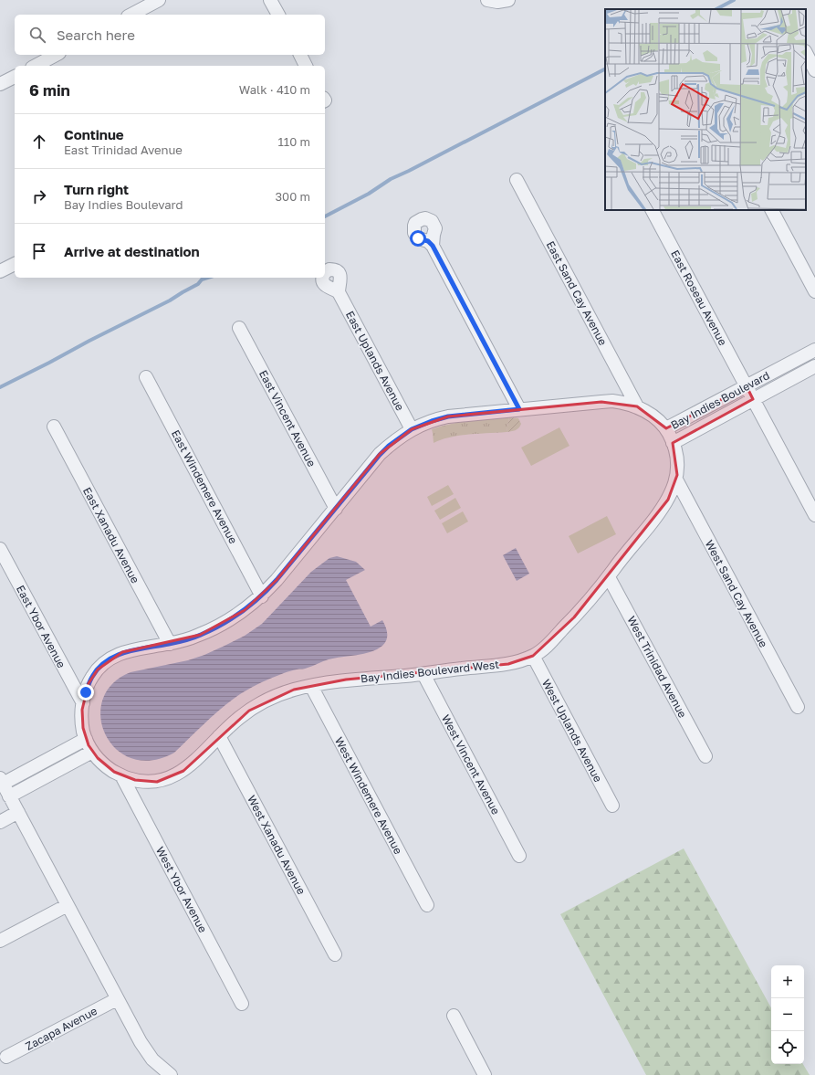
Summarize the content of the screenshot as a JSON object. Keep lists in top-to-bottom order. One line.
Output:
{"streets":{"street":["East Sand Cay Avenue","East Roseau Avenue","East Uplands Avenue","Bay Indies Boulevard","East Vincent Avenue","East Windemere Avenue","East Xanadu Avenue","West Sand Cay Avenue","East Ybor Avenue","West Trinidad Avenue","Bay Indies Boulevard West","West Uplands Avenue","West Vincent Avenue","West Windemere Avenue","West Xanadu Avenue","West Ybor Avenue","Zacapa Avenue"]},"crossings":[["East Sand Cay Avenue","Bay Indies Boulevard"],["East Roseau Avenue","Bay Indies Boulevard"],["East Uplands Avenue","Bay Indies Boulevard"],["Bay Indies Boulevard","East Vincent Avenue"],["Bay Indies Boulevard","East Windemere Avenue"],["Bay Indies Boulevard","East Xanadu Avenue"],["Bay Indies Boulevard","East Ybor Avenue"],["Bay Indies Boulevard","Bay Indies Boulevard West"],["West Sand Cay Avenue","Bay Indies Boulevard West"],["West Trinidad Avenue","Bay Indies Boulevard West"],["Bay Indies Boulevard West","West Uplands Avenue"],["Bay Indies Boulevard West","West Vincent Avenue"],["Bay Indies Boulevard West","West Windemere Avenue"],["Bay Indies Boulevard West","West Xanadu Avenue"],["Bay Indies Boulevard West","West Ybor Avenue"]],"page":{"search":"Search here","heading":["6 min","Walk · 410 m"],"list":[["Continue","East Trinidad Avenue","110 m"],["Turn right","Bay Indies Boulevard","300 m"],"Arrive at destination"],"map_buttons":["+","−"]}}
